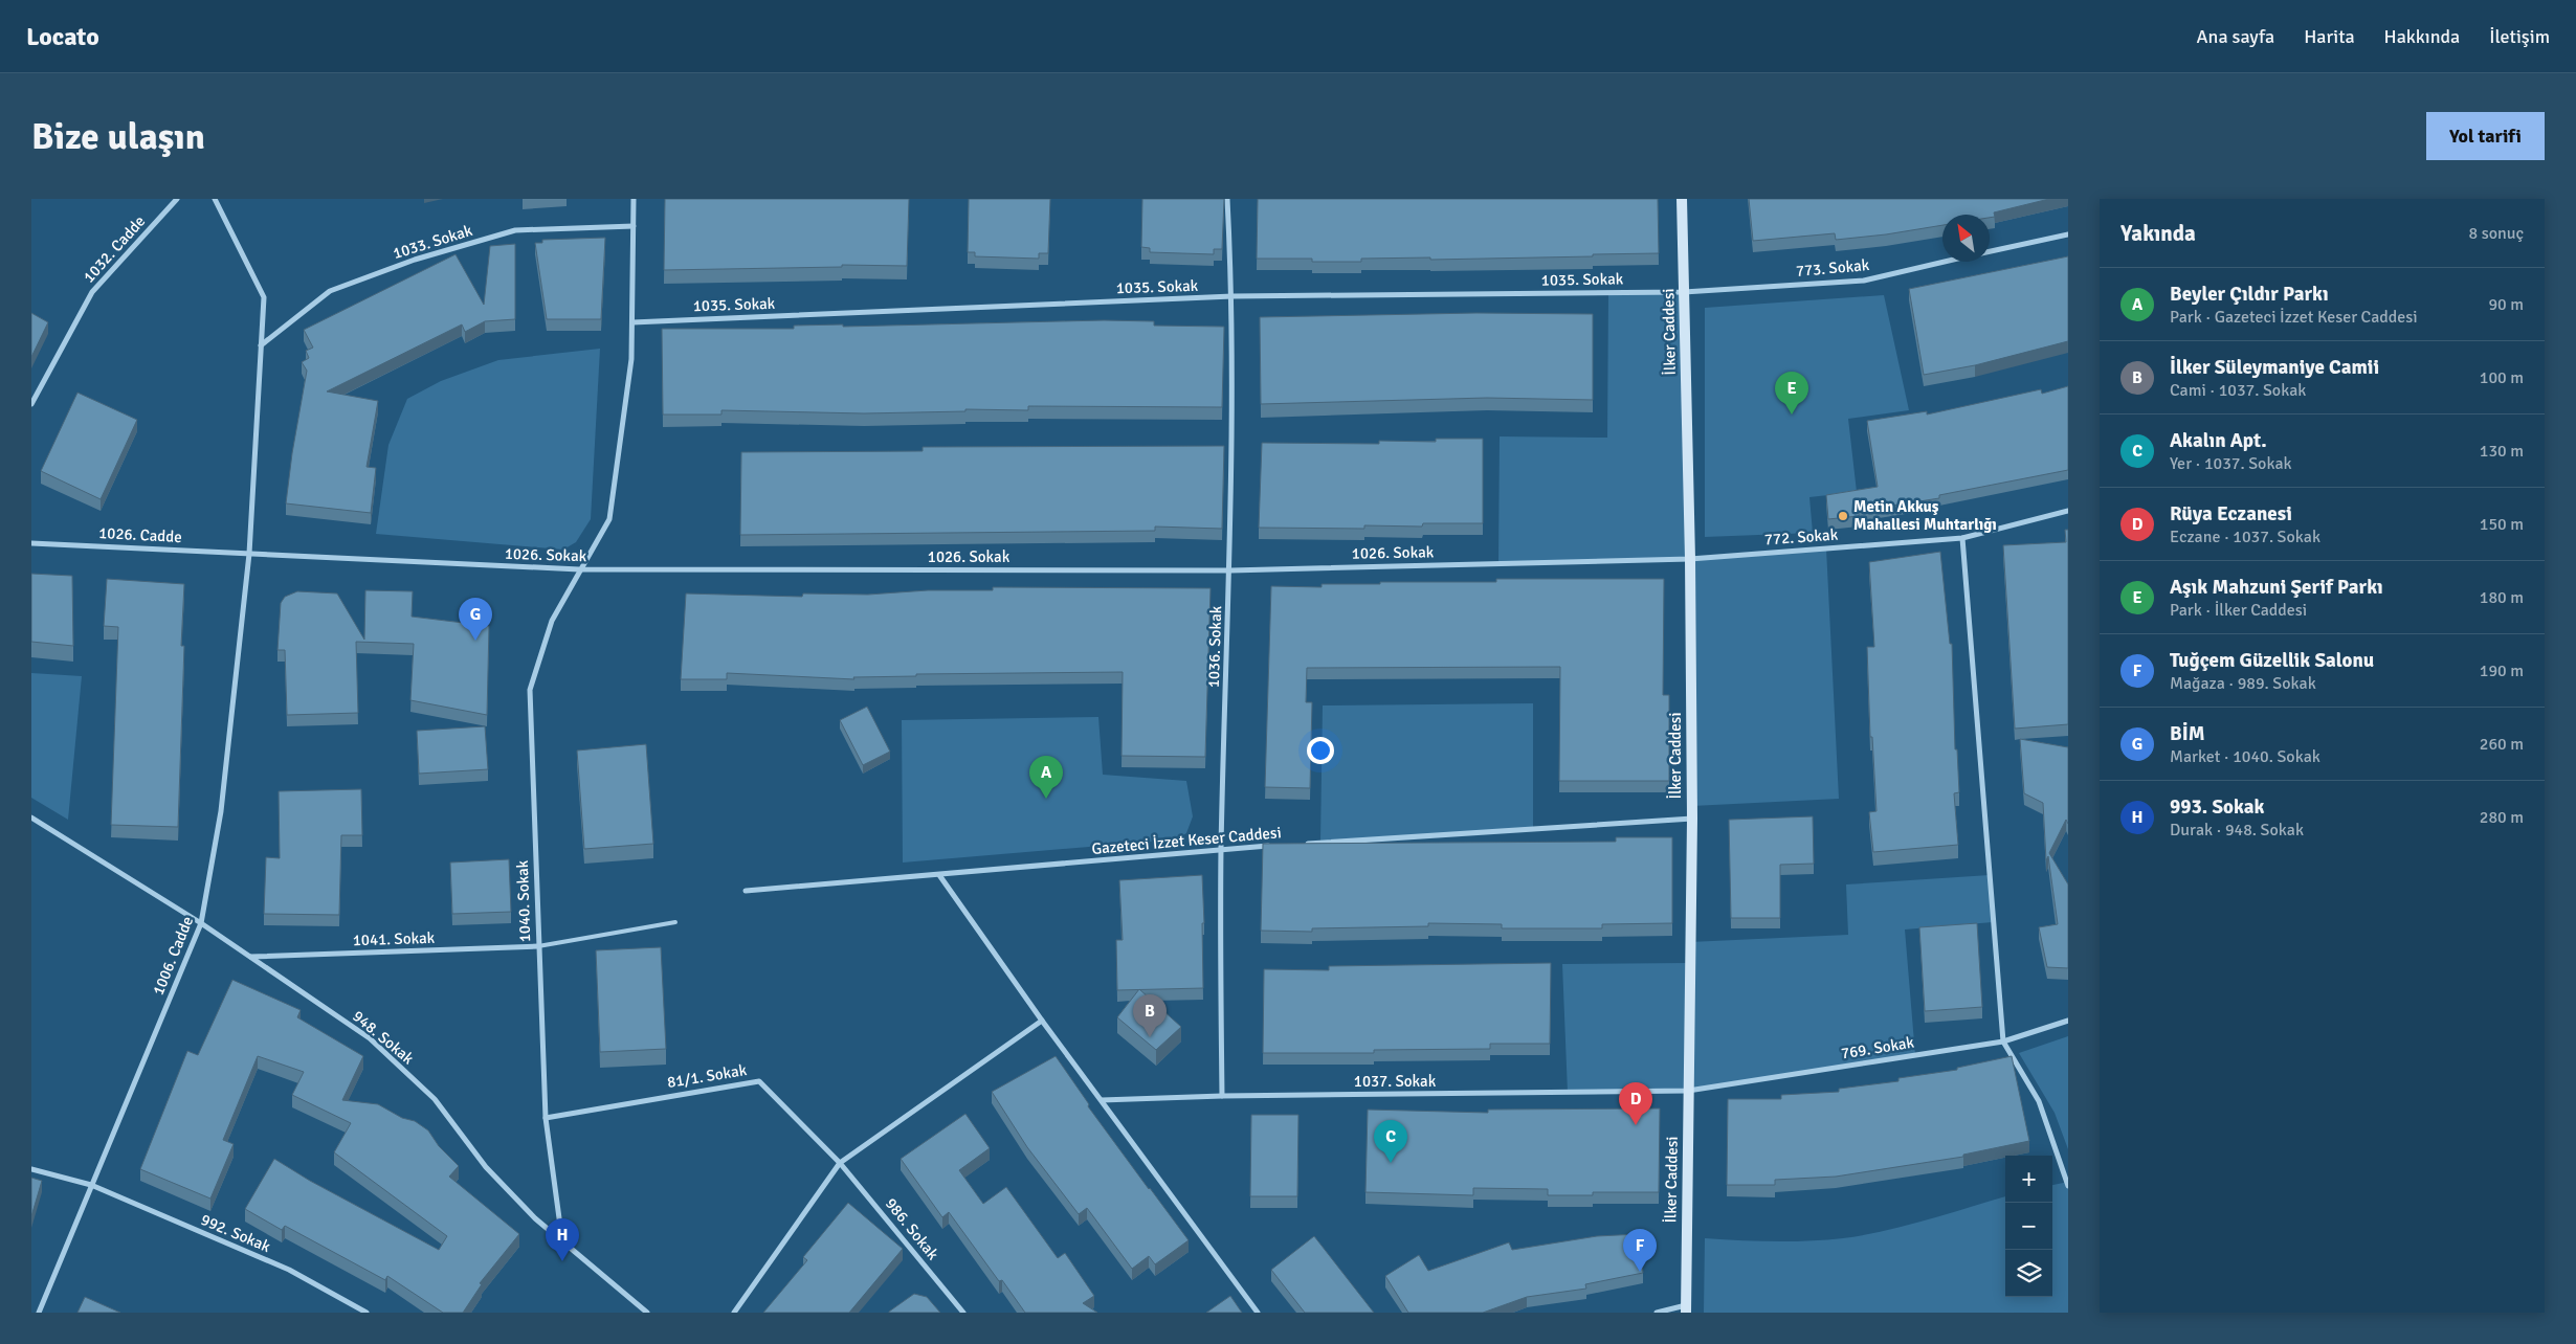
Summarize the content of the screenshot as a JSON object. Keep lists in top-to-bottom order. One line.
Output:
{"streets":{"main road":["İlker Caddesi"],"street":["1033. Sokak","1032. Cadde","773. Sokak","1035. Sokak","1026. Cadde","772. Sokak","1026. Sokak","1036. Sokak","Gazeteci İzzet Keser Caddesi","1040. Sokak","1041. Sokak","1006. Cadde","948. Sokak","769. Sokak","81/1. Sokak","1037. Sokak","986. Sokak","992. Sokak"]},"crossings":[["1033. Sokak","1040. Sokak"],["773. Sokak","1035. Sokak"],["773. Sokak","İlker Caddesi"],["1035. Sokak","İlker Caddesi"],["1035. Sokak","1036. Sokak"],["1035. Sokak","1040. Sokak"],["İlker Caddesi","772. Sokak"],["İlker Caddesi","1026. Sokak"],["İlker Caddesi","Gazeteci İzzet Keser Caddesi"],["İlker Caddesi","769. Sokak"],["İlker Caddesi","1037. Sokak"],["1026. Cadde","1026. Sokak"],["1026. Cadde","1006. Cadde"],["772. Sokak","1026. Sokak"],["1026. Sokak","1036. Sokak"],["1026. Sokak","1040. Sokak"],["1026. Sokak","1006. Cadde"],["1036. Sokak","Gazeteci İzzet Keser Caddesi"],["1036. Sokak","1037. Sokak"],["1040. Sokak","1041. Sokak"],["1040. Sokak","948. Sokak"],["1040. Sokak","81/1. Sokak"],["1041. Sokak","948. Sokak"],["1006. Cadde","948. Sokak"],["1006. Cadde","992. Sokak"],["769. Sokak","1037. Sokak"],["81/1. Sokak","986. Sokak"]],"places":["Metin Akkuş Mahallesi Muhtarlığı"],"north":"top left","page":{"header":"Locato","nav":["Ana sayfa","Harita","Hakkında","İletişim"],"buttons":"Yol tarifi","title":"Bize ulaşın","heading":["Yakında","8 sonuç"],"list":[{"mark":"A","name":"Beyler Çıldır Parkı","note":"Park · Gazeteci İzzet Keser Caddesi","value":"90 m"},{"mark":"B","name":"İlker Süleymaniye Camii","note":"Cami · 1037. Sokak","value":"100 m"},{"mark":"C","name":"Akalın Apt.","note":"Yer · 1037. Sokak","value":"130 m"},{"mark":"D","name":"Rüya Eczanesi","note":"Eczane · 1037. Sokak","value":"150 m"},{"mark":"E","name":"Aşık Mahzuni Şerif Parkı","note":"Park · İlker Caddesi","value":"180 m"},{"mark":"F","name":"Tuğçem Güzellik Salonu","note":"Mağaza · 989. Sokak","value":"190 m"},{"mark":"G","name":"BİM","note":"Market · 1040. Sokak","value":"260 m"},{"mark":"H","name":"993. Sokak","note":"Durak · 948. Sokak","value":"280 m"}],"pins":["E","G","A","B","D","C","H","F"],"map_buttons":["+","−"]}}
